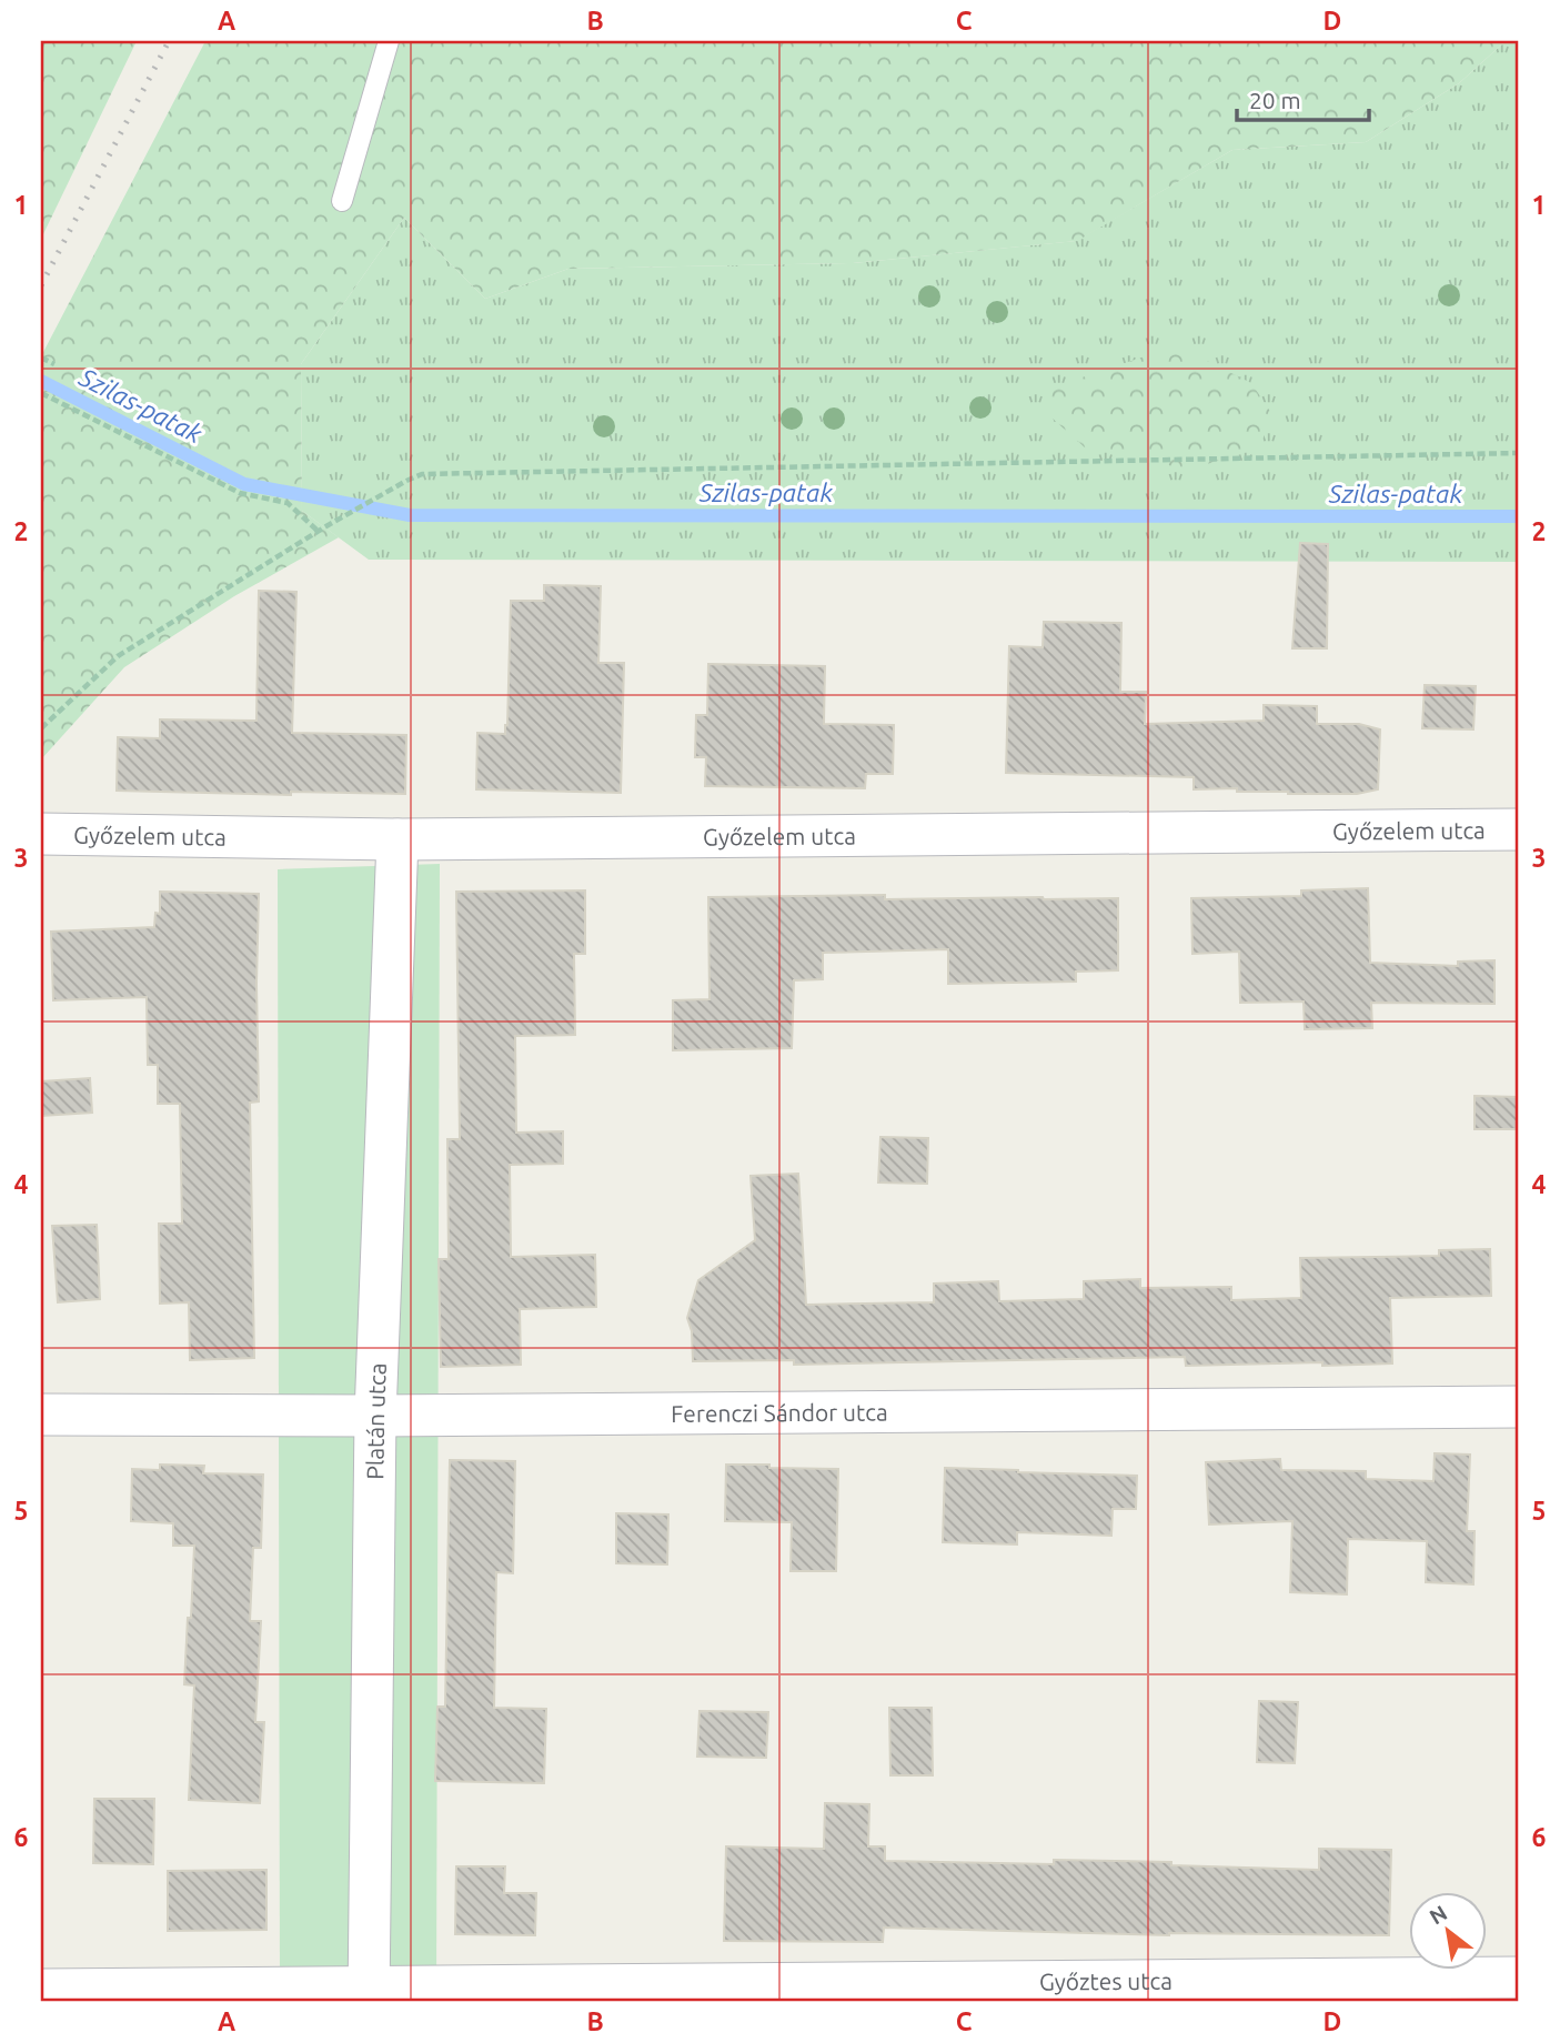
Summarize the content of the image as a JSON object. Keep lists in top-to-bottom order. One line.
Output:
{"streets":{"street":["Győzelem utca","Ferenczi Sándor utca","Platán utca","Győztes utca"]},"crossings":[["Győzelem utca","Platán utca"],["Ferenczi Sándor utca","Platán utca"],["Platán utca","Győztes utca"]],"water":["Szilas-patak"],"scale_bar":"20 m","north":"top left","grid":{"columns":["A","B","C","D"],"rows":["1","2","3","4","5","6"]}}
